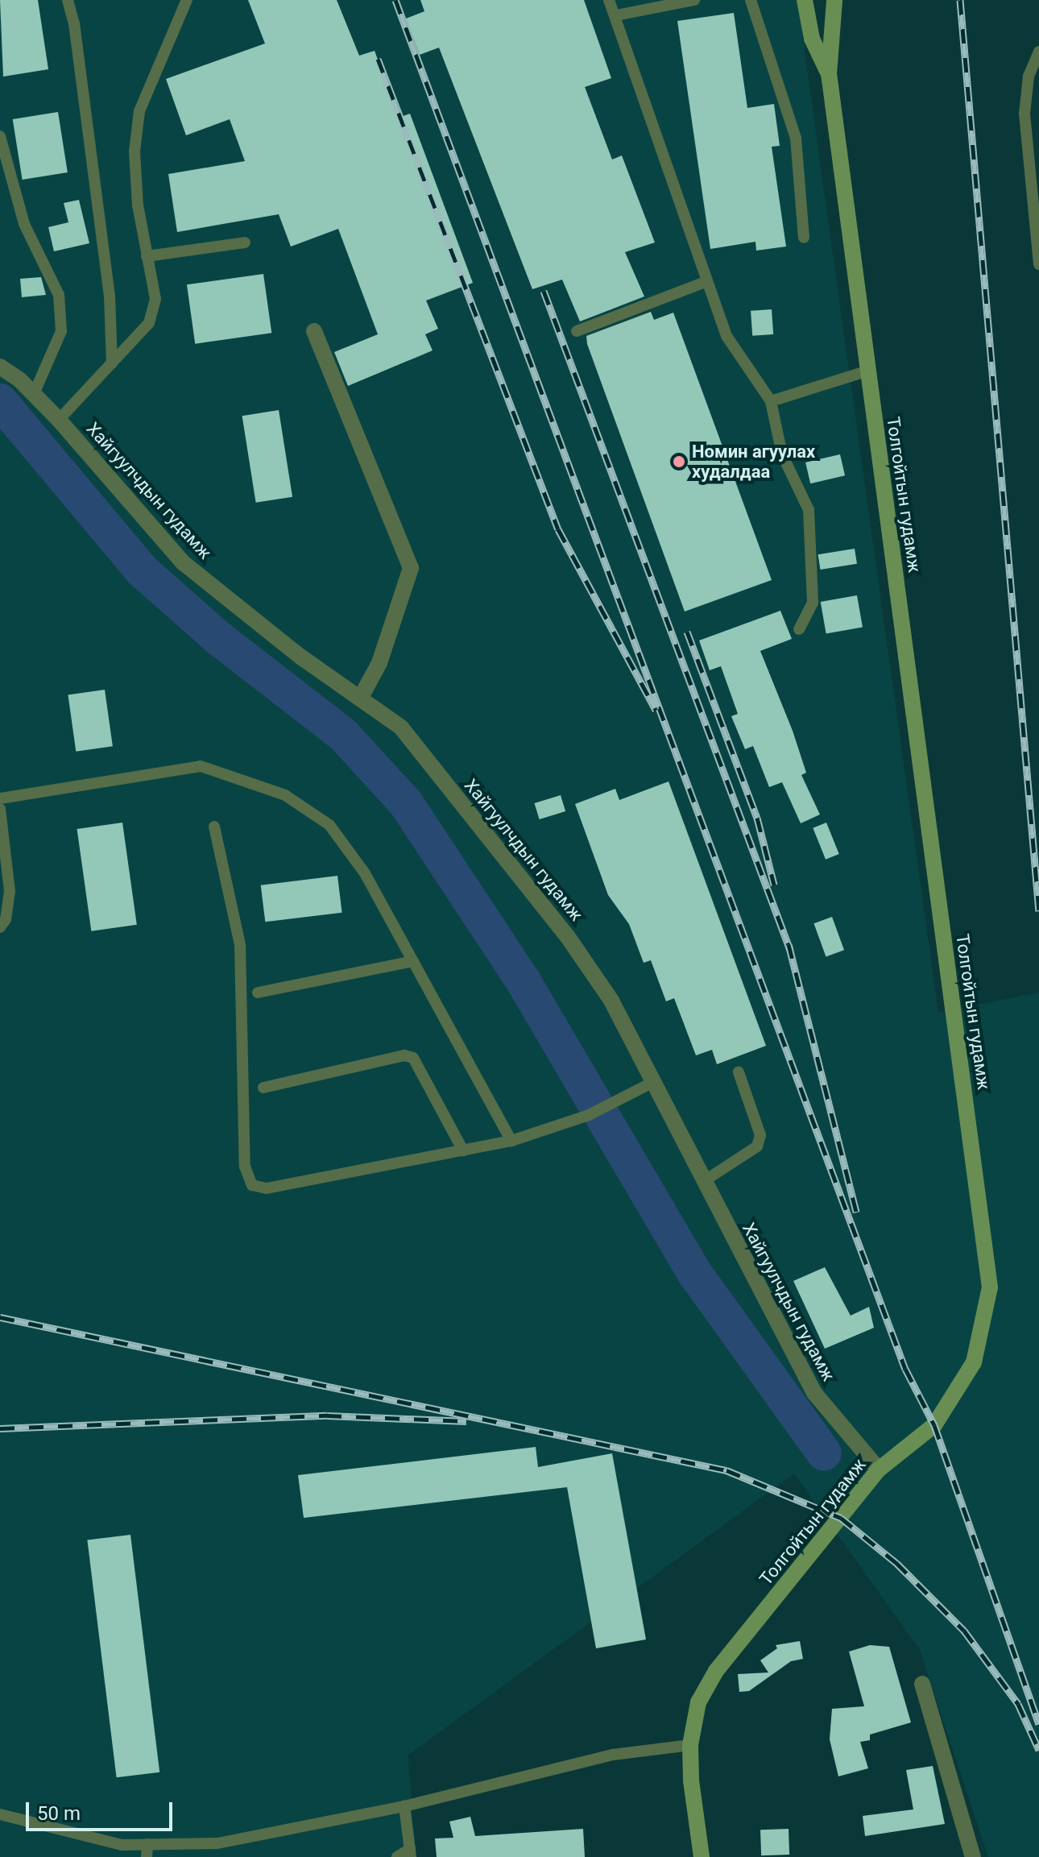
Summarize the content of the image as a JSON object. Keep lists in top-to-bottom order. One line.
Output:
{"streets":{"main road":["Толгойтын гудамж"],"street":["Хайгуулчдын гудамж"]},"crossings":[["Хайгуулчдын гудамж","Толгойтын гудамж"]],"places":["Номин агуулах худалдаа"],"scale_bar":"50 m"}
